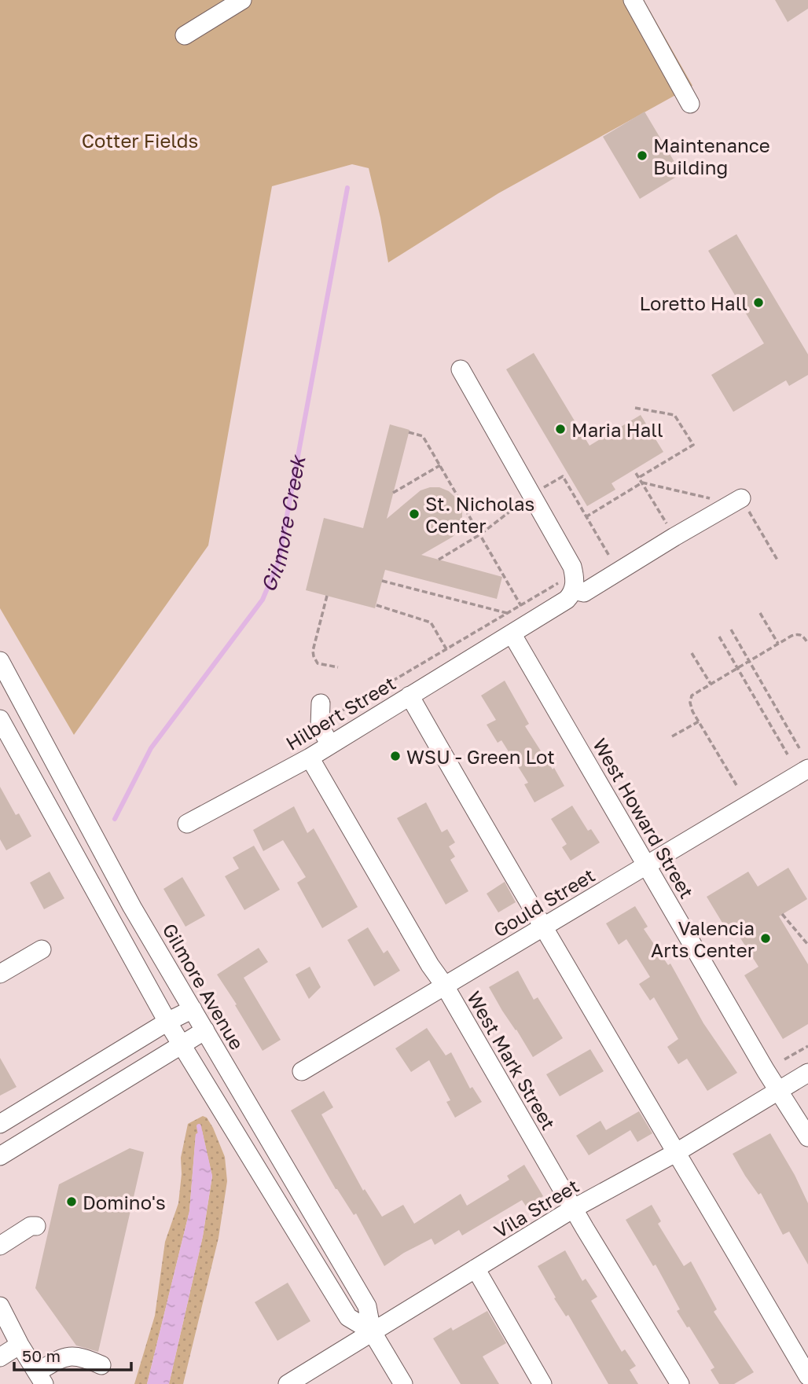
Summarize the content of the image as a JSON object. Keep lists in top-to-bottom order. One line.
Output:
{"streets":{"street":["Hilbert Street","West Howard Street","Gould Street","Gilmore Avenue","West Mark Street","Vila Street"]},"crossings":[["Hilbert Street","West Howard Street"],["Hilbert Street","West Mark Street"],["West Howard Street","Gould Street"],["West Howard Street","Vila Street"],["Gould Street","West Mark Street"],["Gilmore Avenue","Vila Street"],["West Mark Street","Vila Street"]],"water":["Gilmore Creek"],"parks":["Cotter Fields"],"places":["Maintenance Building","Loretto Hall","Maria Hall","St. Nicholas Center","WSU - Green Lot","Valencia Arts Center","Domino's"],"scale_bar":"50 m"}
